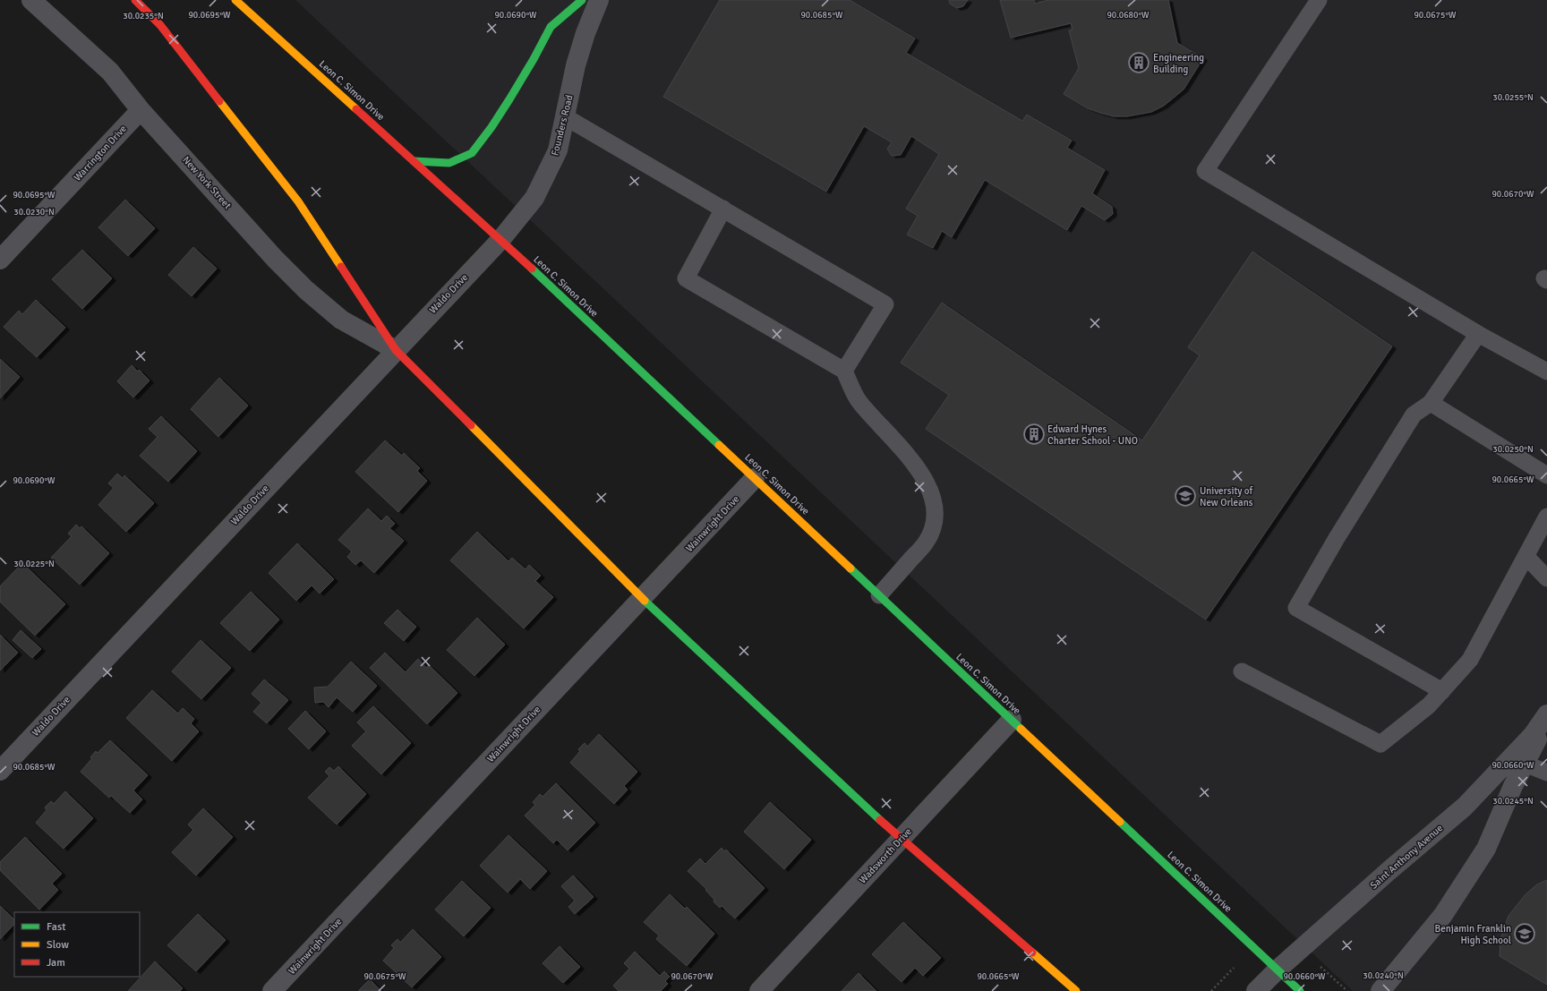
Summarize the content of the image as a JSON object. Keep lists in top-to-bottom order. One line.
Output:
{"streets":{"main road":["Leon C. Simon Drive"],"street":["Founders Road","Warrington Drive","New York Street","Waldo Drive","Wainwright Drive","Wadsworth Drive","Saint Anthony Avenue"]},"crossings":[["Leon C. Simon Drive","Founders Road"],["Leon C. Simon Drive","Waldo Drive"],["Leon C. Simon Drive","Wainwright Drive"],["Leon C. Simon Drive","Wadsworth Drive"],["Leon C. Simon Drive","Saint Anthony Avenue"],["Founders Road","Waldo Drive"],["Warrington Drive","New York Street"],["New York Street","Waldo Drive"]],"places":{"building":["Engineering Building","Edward Hynes Charter School - UNO"],"school or university":["University of New Orleans","Benjamin Franklin High School"]},"legend":["Fast","Slow","Jam"],"coordinates":["90.0695°W","90.0690°W","90.0685°W","90.0680°W","90.0675°W","30.0235°N","30.0255°N","90.0670°W","30.0230°N","30.0250°N","90.0665°W","30.0225°N","90.0660°W","30.0245°N","30.0240°N"]}
